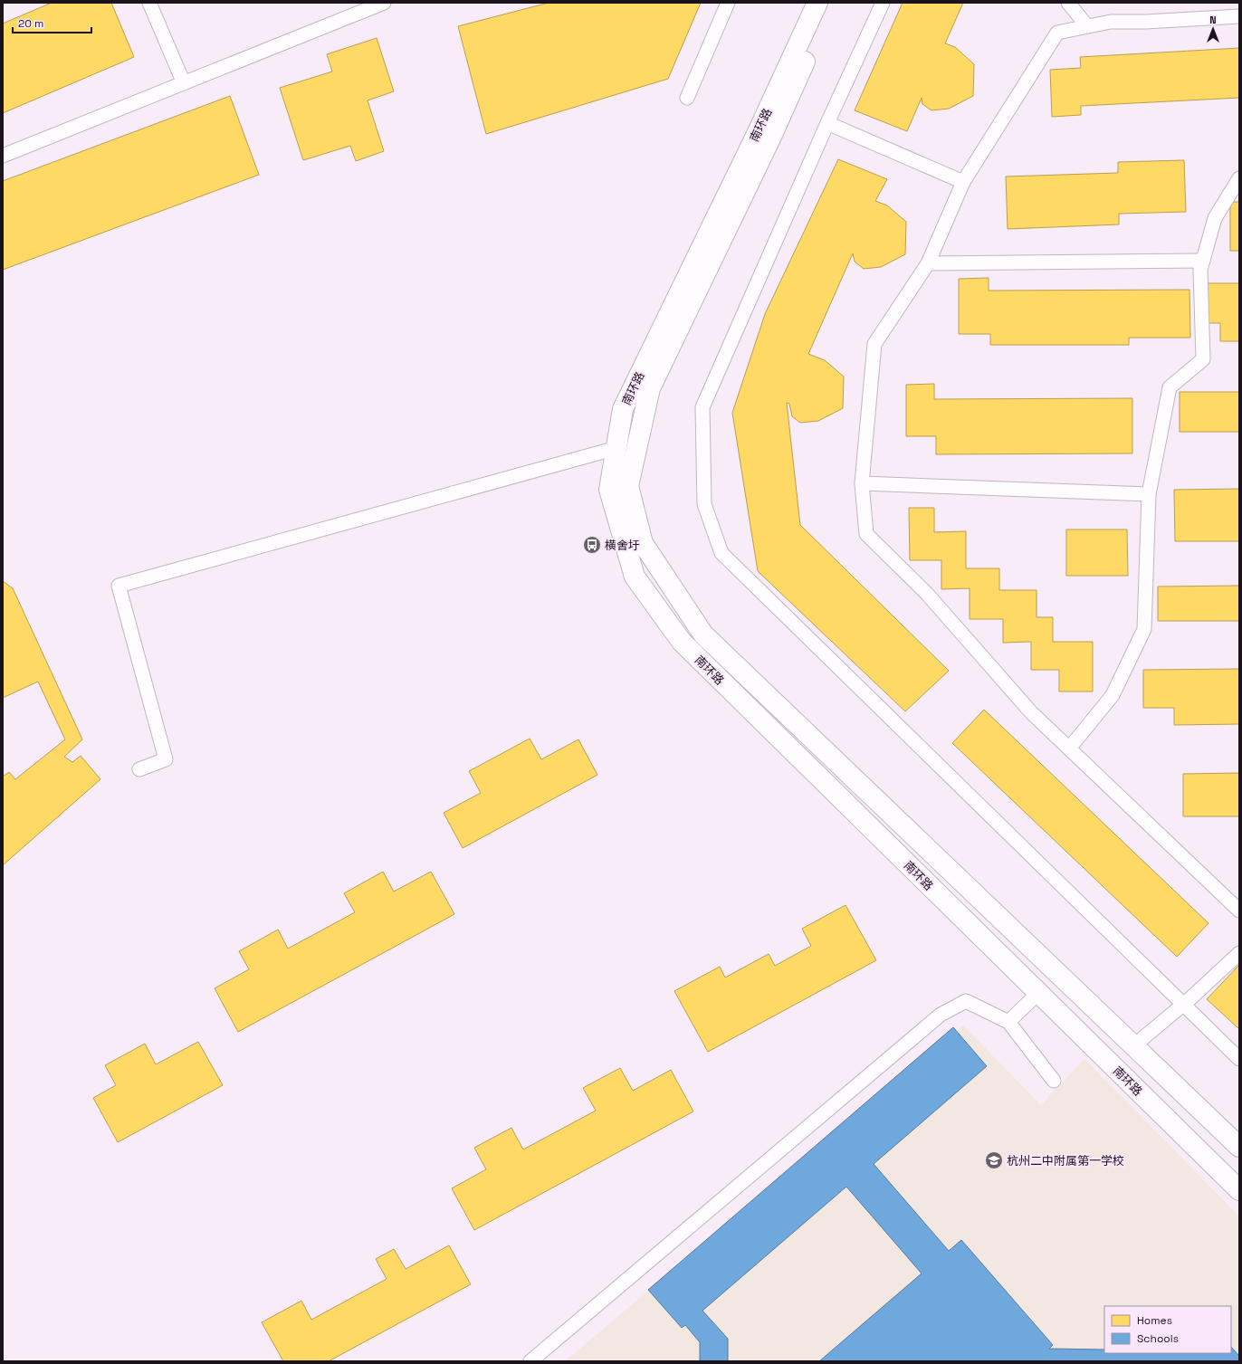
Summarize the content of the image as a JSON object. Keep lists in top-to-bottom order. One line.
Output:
{"streets":{"main road":["南环路"]},"places":{"bus stop":["横舍圩"],"school or university":["杭州二中附属第一学校"]},"legend":["Homes","Schools"],"scale_bar":"20 m","north":"top"}
